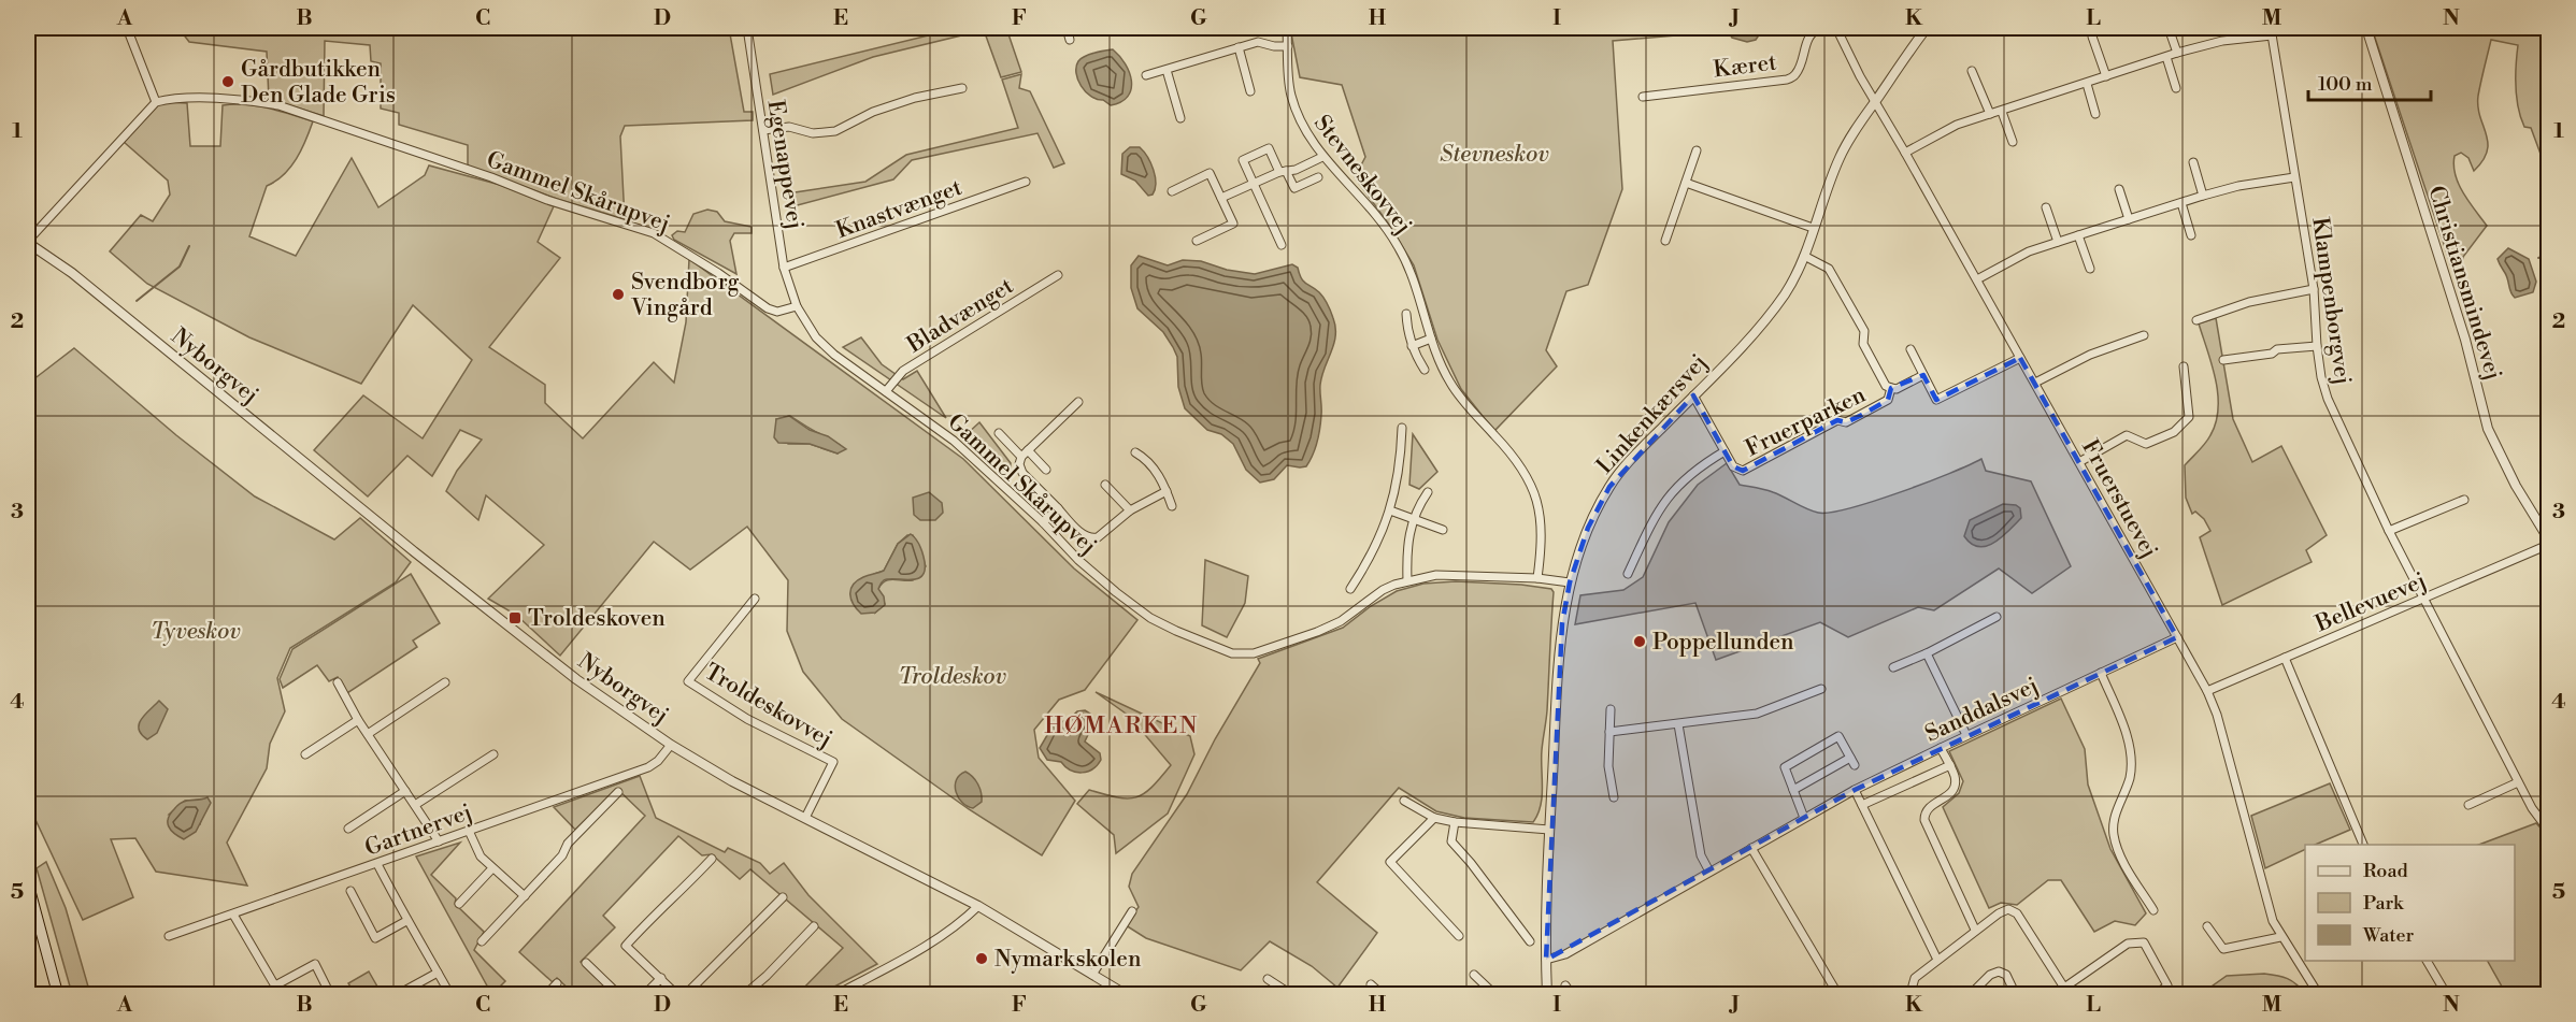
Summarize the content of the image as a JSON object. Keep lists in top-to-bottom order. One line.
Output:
{"streets":{"street":["Kæret","Egenappevej","Stevneskovvej","Gammel Skårupvej","Knastvænget","Christiansmindevej","Klampenborgvej","Bladvænget","Nyborgvej","Linkenkærsvej","Fruerparken","Fruerstuevej","Bellevuevej","Troldeskovvej","Sanddalsvej","Gartnervej"]},"crossings":[["Egenappevej","Gammel Skårupvej"],["Egenappevej","Knastvænget"],["Stevneskovvej","Gammel Skårupvej"],["Gammel Skårupvej","Bladvænget"],["Gammel Skårupvej","Linkenkærsvej"],["Klampenborgvej","Bellevuevej"],["Nyborgvej","Troldeskovvej"],["Nyborgvej","Gartnervej"],["Linkenkærsvej","Fruerparken"],["Linkenkærsvej","Fruerstuevej"],["Linkenkærsvej","Sanddalsvej"],["Fruerstuevej","Bellevuevej"],["Fruerstuevej","Sanddalsvej"]],"districts":["HØMARKEN"],"parks":["Stevneskov","Tyveskov","Troldeskov"],"places":{"other":["Gårdbutikken Den Glade Gris","Svendborg Vingård","Poppellunden","Nymarkskolen"],"transit":["Troldeskoven"]},"legend":["Road","Park","Water"],"scale_bar":"100 m","grid":{"columns":["A","B","C","D","E","F","G","H","I","J","K","L","M","N"],"rows":["1","2","3","4","5"]}}
